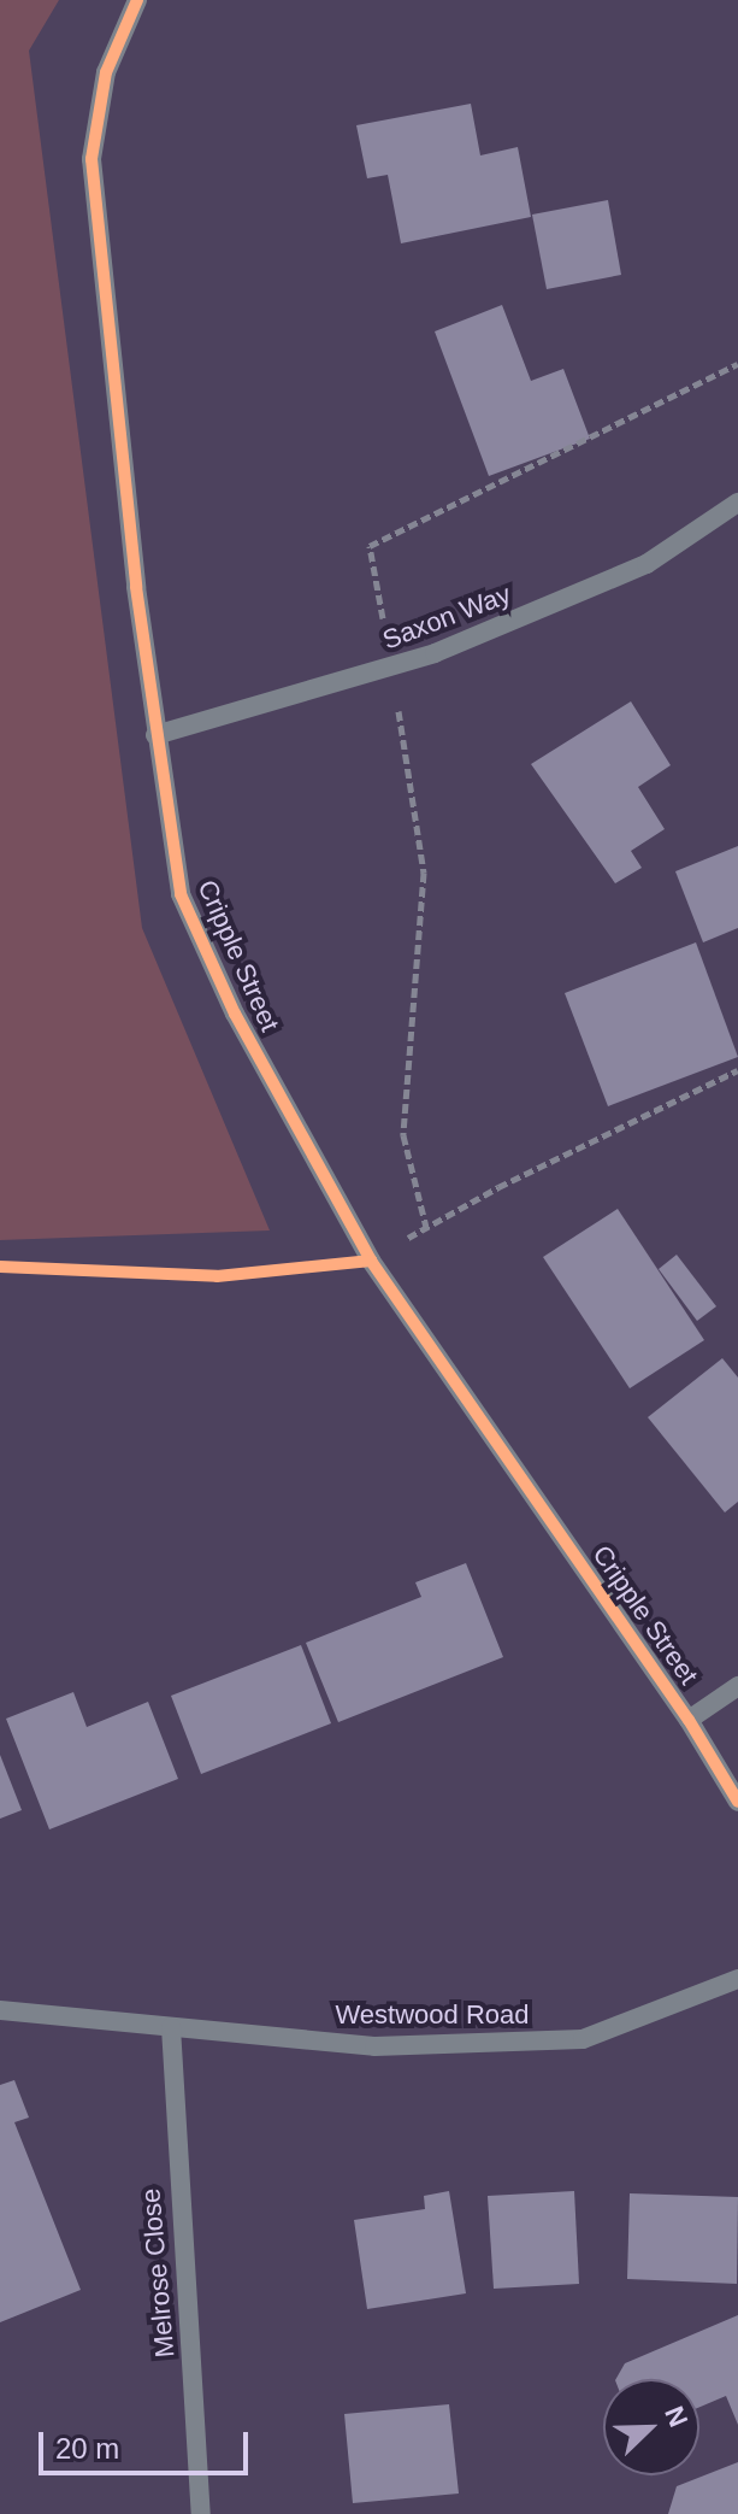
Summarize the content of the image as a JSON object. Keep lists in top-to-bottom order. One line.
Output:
{"streets":{"street":["Saxon Way","Cripple Street","Westwood Road","Melrose Close"]},"crossings":[["Saxon Way","Cripple Street"],["Westwood Road","Melrose Close"]],"scale_bar":"20 m","north":"top right"}
